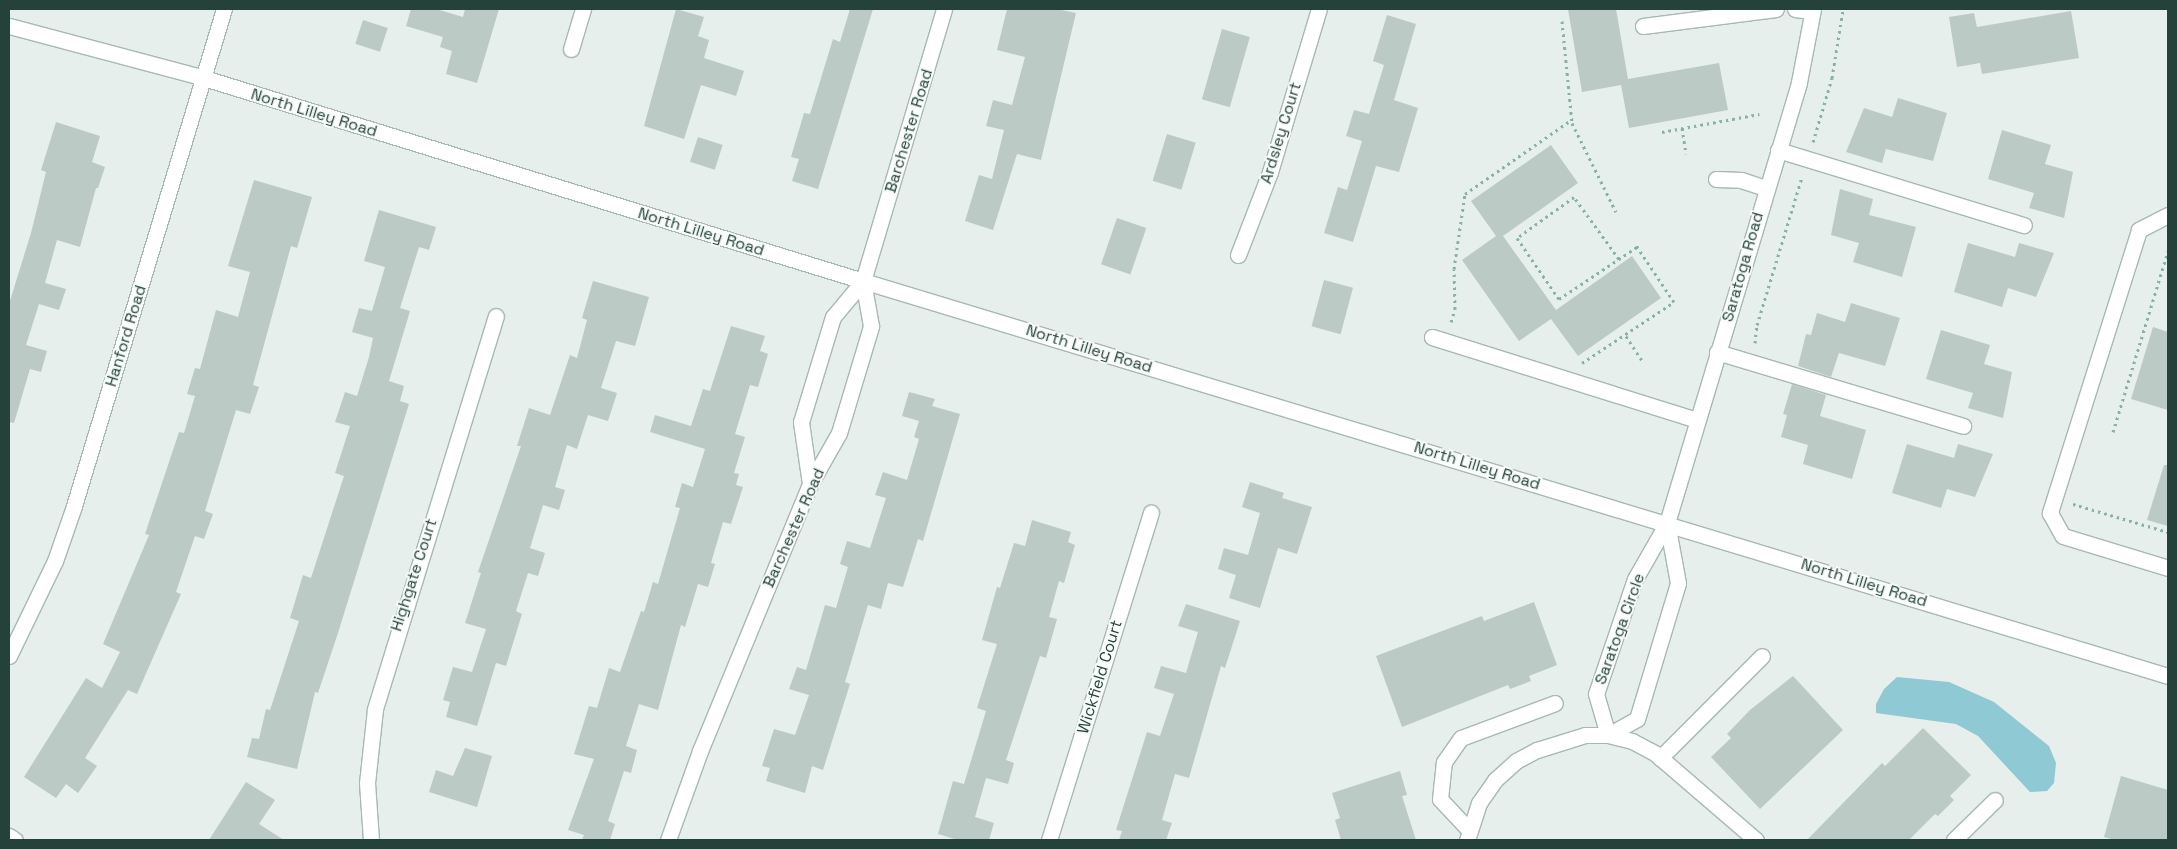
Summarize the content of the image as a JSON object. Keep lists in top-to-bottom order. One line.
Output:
{"streets":{"street":["North Lilley Road","Barchester Road","Ardsley Court","Saratoga Road","Hanford Road","Highgate Court","Saratoga Circle","Wickfield Court"]},"crossings":[["North Lilley Road","Barchester Road"],["North Lilley Road","Saratoga Road"],["North Lilley Road","Hanford Road"],["North Lilley Road","Saratoga Circle"],["Saratoga Road","Saratoga Circle"]]}
